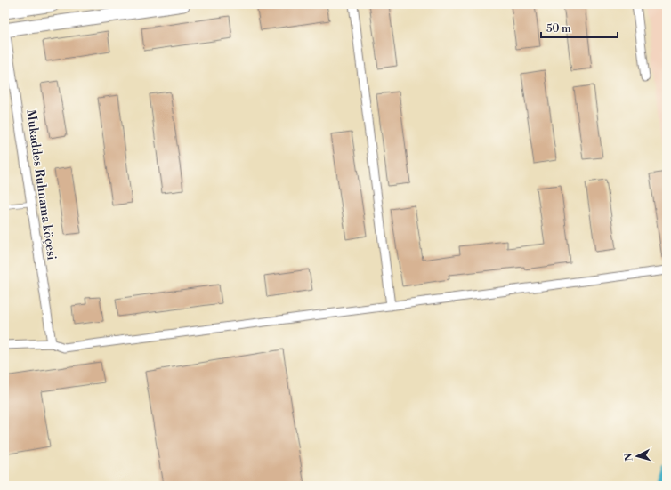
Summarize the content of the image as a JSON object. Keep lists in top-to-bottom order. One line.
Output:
{"streets":{"street":["Mukaddes Ruhnama köçesi"]},"scale_bar":"50 m","north":"left"}
